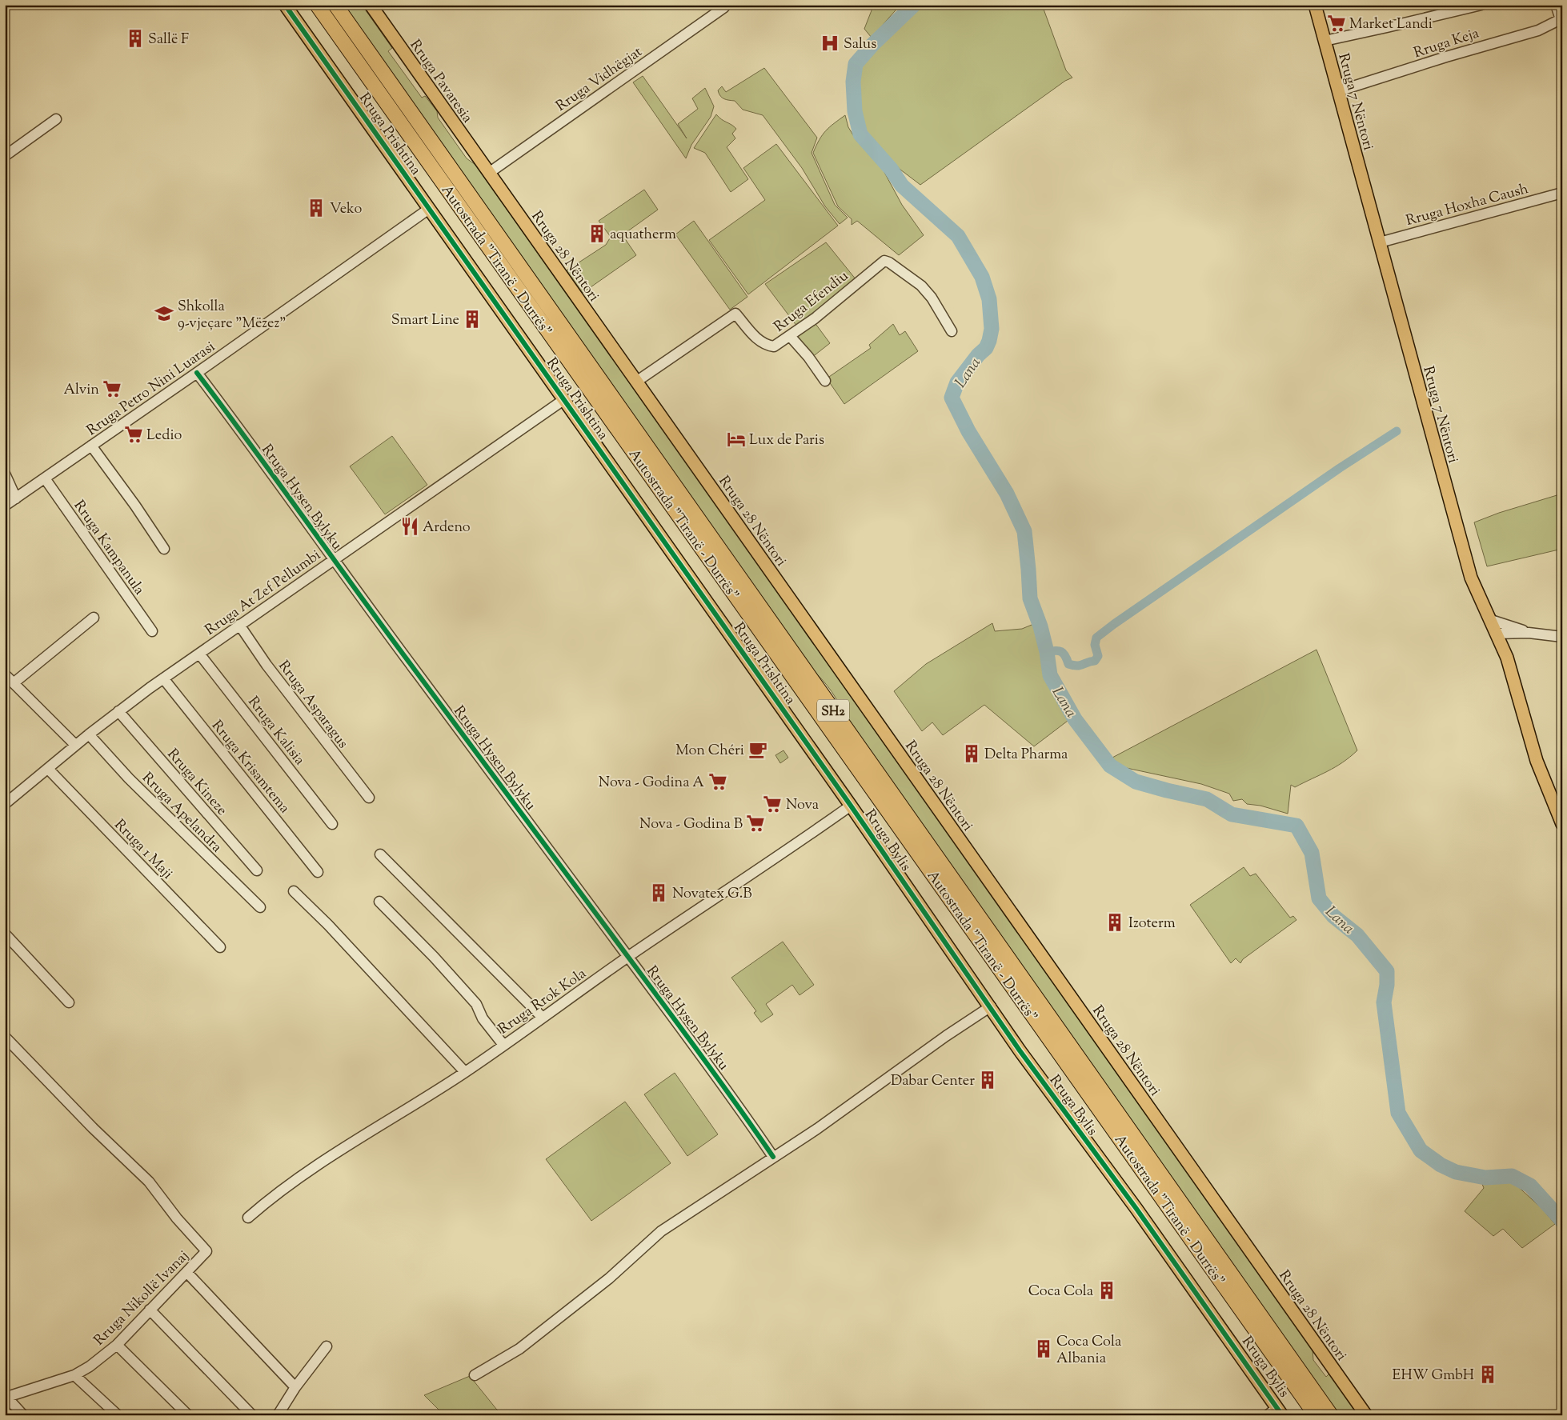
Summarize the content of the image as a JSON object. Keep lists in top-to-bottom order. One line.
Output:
{"streets":{"highway":["Autostrada \"Tiranë - Durrës\"","SH2"],"main road":["Rruga Pavaresia","Rruga 7 Nëntori","Rruga Prishtina","Rruga 28 Nëntori","Rruga Bylis"],"street":["Rruga Keja","Rruga Vidhëgjat","Rruga Hoxha Caush","Rruga Efendiu","Rruga Petro Nini Luarasi","Rruga Hysen Bylyku","Rruga Kampanula","Rruga At Zef Pellumbi","Rruga Asparagus","Rruga Kalisia","Rruga Krisamtema","Rruga Kineze","Rruga Apelandra","Rruga 1 Maji","Rruga Rrok Kola","Rruga Nikollë Ivanaj"]},"crossings":[["Rruga Keja","Rruga 7 Nëntori"],["Rruga Vidhëgjat","Rruga Pavaresia"],["Rruga Vidhëgjat","Rruga 28 Nëntori"],["Rruga Pavaresia","Rruga 28 Nëntori"],["Rruga 7 Nëntori","Rruga Hoxha Caush"],["Rruga Prishtina","Rruga Petro Nini Luarasi"],["Rruga Prishtina","Rruga At Zef Pellumbi"],["Rruga Prishtina","Rruga Bylis"],["Rruga Prishtina","Rruga Rrok Kola"],["Rruga 28 Nëntori","Rruga Efendiu"],["Rruga Petro Nini Luarasi","Rruga Hysen Bylyku"],["Rruga Petro Nini Luarasi","Rruga Kampanula"],["Rruga Hysen Bylyku","Rruga At Zef Pellumbi"],["Rruga Hysen Bylyku","Rruga Rrok Kola"],["Rruga At Zef Pellumbi","Rruga Asparagus"],["Rruga At Zef Pellumbi","Rruga Kalisia"],["Rruga At Zef Pellumbi","Rruga Krisamtema"],["Rruga At Zef Pellumbi","Rruga Kineze"],["Rruga At Zef Pellumbi","Rruga Apelandra"],["Rruga At Zef Pellumbi","Rruga 1 Maji"],["Rruga Bylis","Rruga Rrok Kola"]],"water":["Lana"],"places":{"supermarket":["Market Landi","Alvin","Ledio","Nova - Godina A","Nova","Nova - Godina B"],"building":["Sallë F","Veko","aquatherm","Smart Line","Delta Pharma","Novatex G.B","Izoterm","Dabar Center","Coca Cola","Coca Cola Albania","EHW GmbH"],"hospital":["Salus"],"school or university":["Shkolla 9-vjeçare \"Mëzez\""],"hotel":["Lux de Paris"],"restaurant":["Ardeno"],"cafe":["Mon Chéri"]}}
